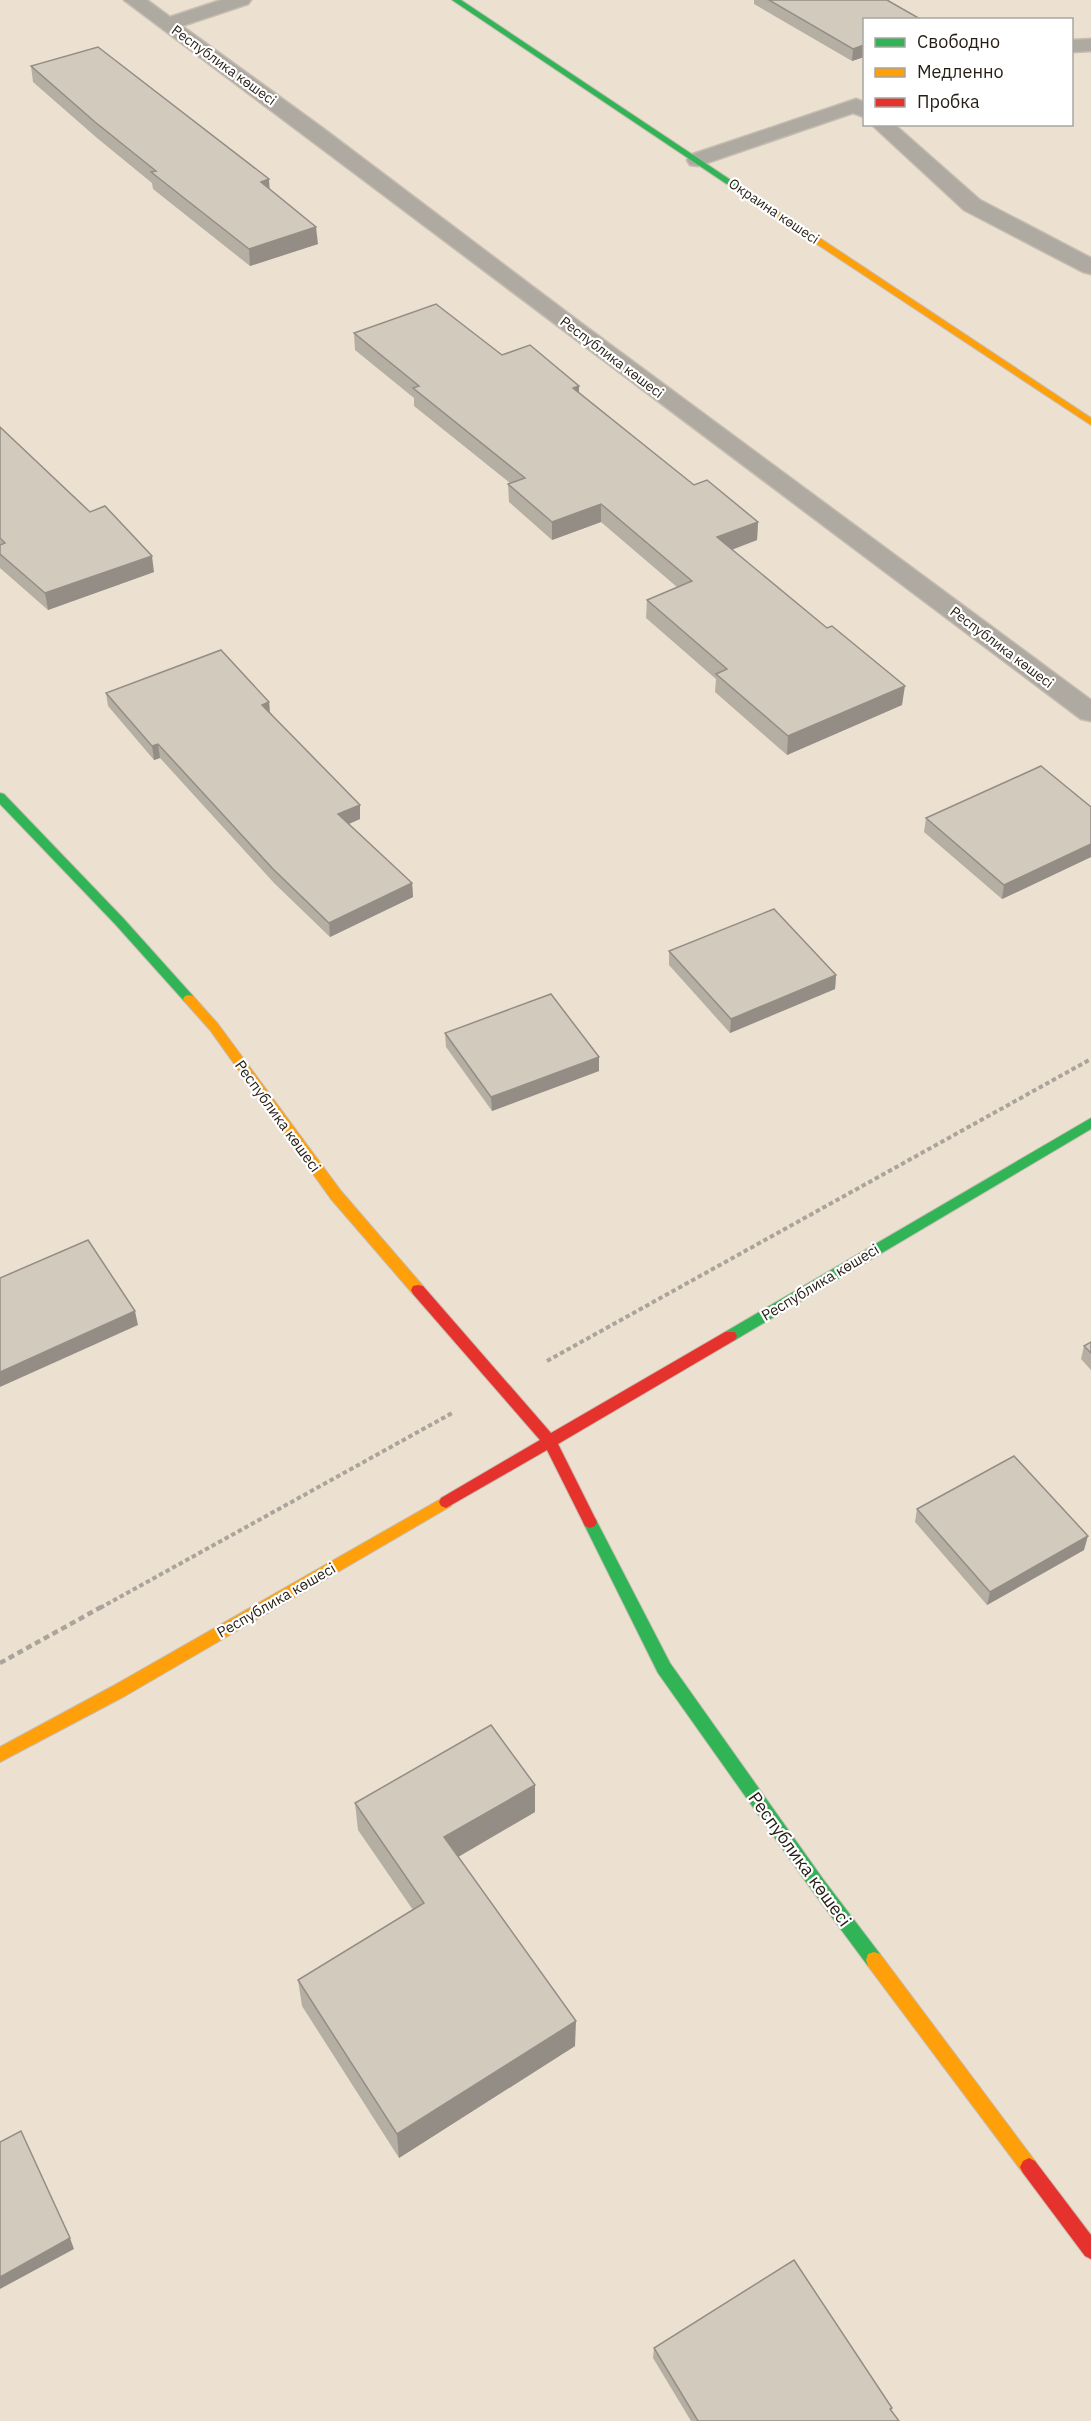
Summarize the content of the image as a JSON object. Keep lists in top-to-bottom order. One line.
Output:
{"streets":{"street":["Республика көшесі","Окраина көшесі"]},"legend":["Свободно","Медленно","Пробка"]}
